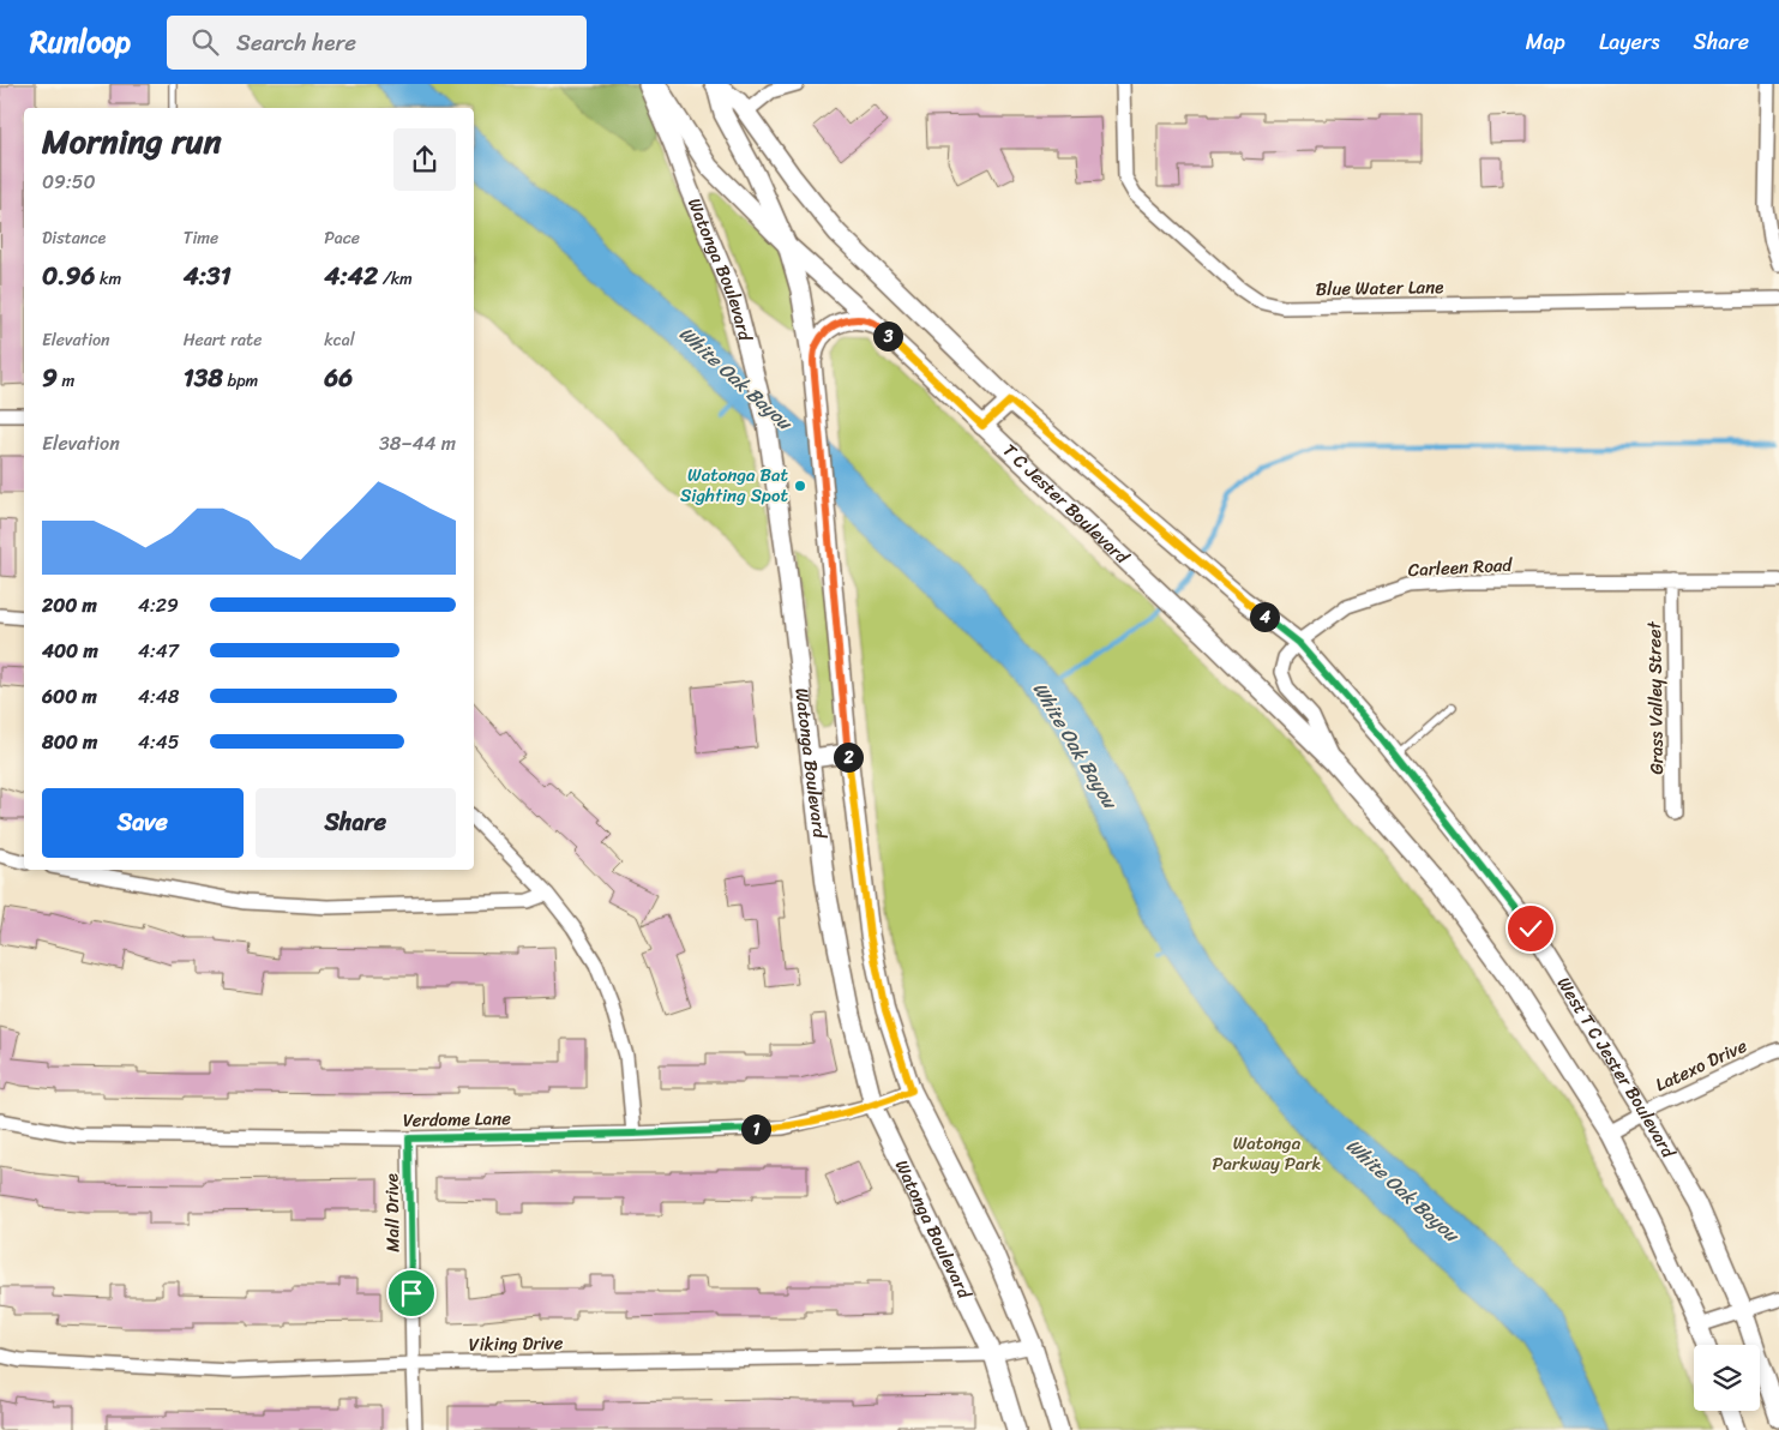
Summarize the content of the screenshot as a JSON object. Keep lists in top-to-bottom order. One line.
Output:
{"streets":{"main road":["Watonga Boulevard","T C Jester Boulevard","West T C Jester Boulevard"],"street":["Blue Water Lane","Carleen Road","Grass Valley Street","Latexo Drive","Verdome Lane","Mall Drive","Viking Drive"]},"crossings":[["Watonga Boulevard","T C Jester Boulevard"],["Watonga Boulevard","Verdome Lane"],["Watonga Boulevard","Viking Drive"],["T C Jester Boulevard","Carleen Road"],["Carleen Road","Grass Valley Street"],["Carleen Road","West T C Jester Boulevard"],["Latexo Drive","West T C Jester Boulevard"],["Verdome Lane","Mall Drive"],["Mall Drive","Viking Drive"]],"water":["White Oak Bayou"],"parks":["Watonga Parkway Park"],"places":["Watonga Bat Sighting Spot"],"page":{"header":"Runloop","search":"Search here","nav":["Map","Layers","Share"],"heading":["Morning run","09:50"],"stats":[["Distance","0.96 km"],["Time","4:31"],["Pace","4:42 /km"],["Elevation","9 m"],["Heart rate","138 bpm"],["kcal","66"]],"pins":["3","4","2","1"],"chart":["Elevation","38–44 m"],"list":[{"name":"200 m","note":"4:29"},{"name":"400 m","note":"4:47"},{"name":"600 m","note":"4:48"},{"name":"800 m","note":"4:45"}],"buttons":["Save","Share"]}}
